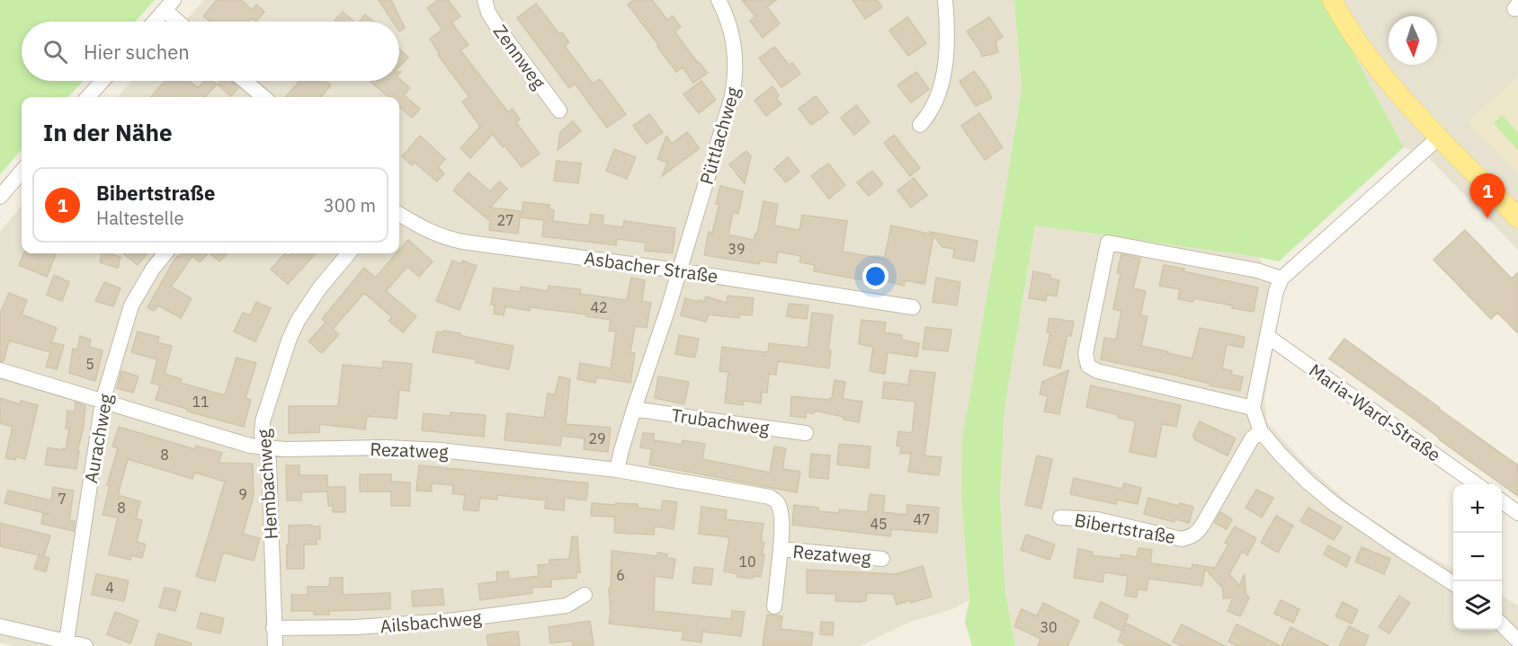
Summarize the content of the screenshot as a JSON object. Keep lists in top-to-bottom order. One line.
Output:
{"streets":{"street":["Zennweg","Püttlachweg","Asbacher Straße","Maria-Ward-Straße","Trubachweg","Aurachweg","Rezatweg","Hembachweg","Bibertstraße","Ailsbachweg"]},"crossings":[["Püttlachweg","Asbacher Straße"],["Aurachweg","Rezatweg"],["Rezatweg","Hembachweg"],["Hembachweg","Ailsbachweg"]],"house_numbers":["27","39","42","5","11","29","8","9","7","8","47","45","10","6","4","30"],"north":"bottom","page":{"search":"Hier suchen","heading":"In der Nähe","list":[{"mark":"1","name":"Bibertstraße","note":"Haltestelle","value":"300 m"}],"pins":"1","map_buttons":["+","−"]}}
